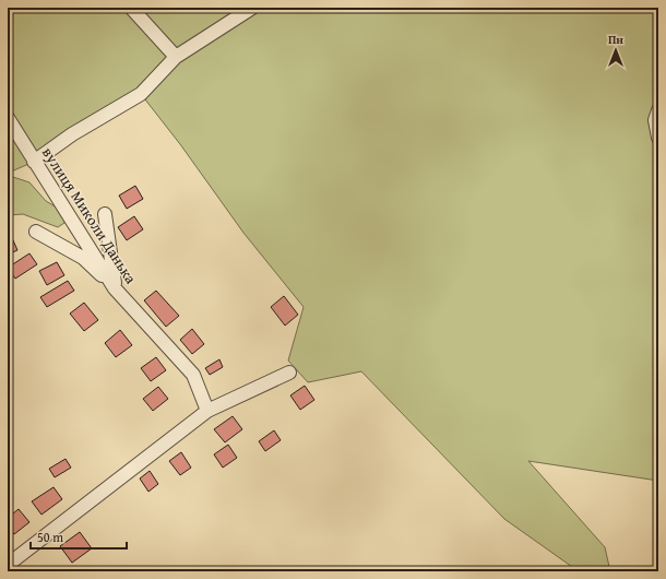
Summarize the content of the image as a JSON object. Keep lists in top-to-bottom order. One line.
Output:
{"streets":{"street":["вулиця Миколи Данька"]},"scale_bar":"50 m","north":"top"}
